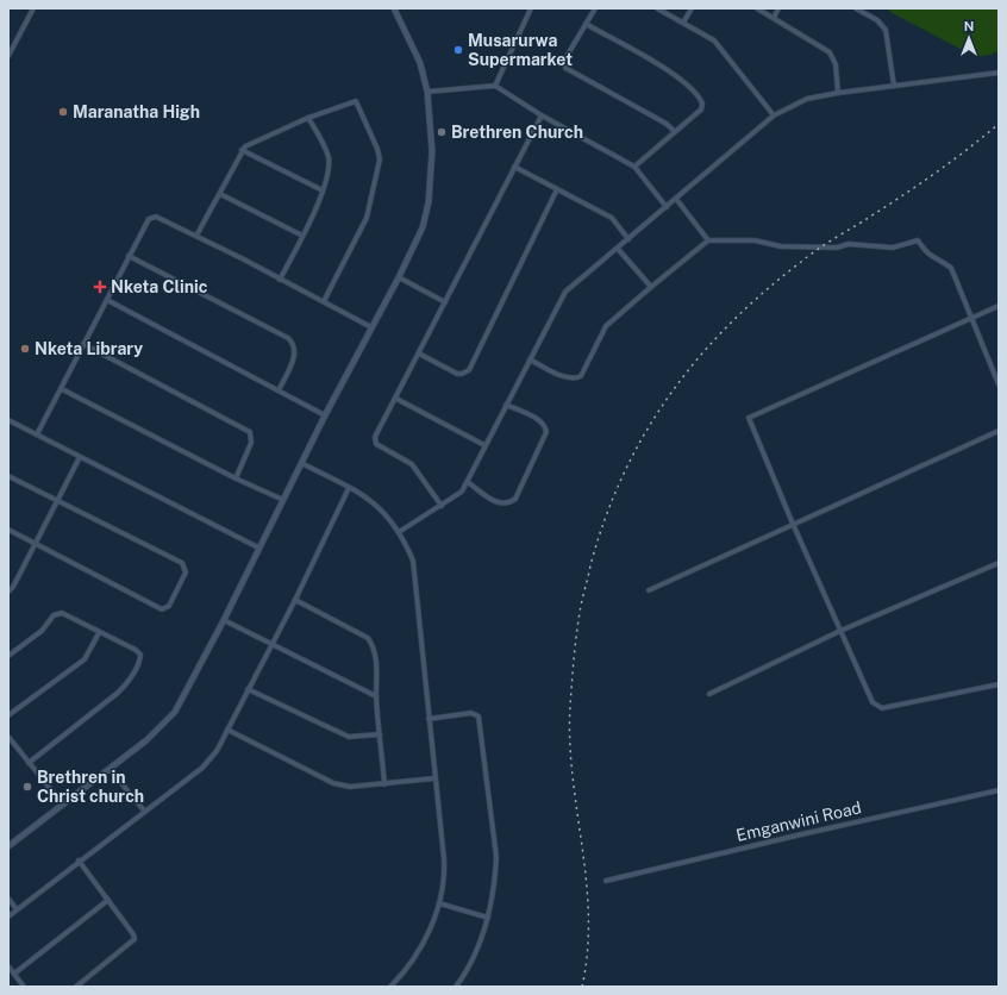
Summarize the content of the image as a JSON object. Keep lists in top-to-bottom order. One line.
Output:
{"streets":{"street":["Emganwini Road"]},"places":{"other":["Musarurwa Supermarket","Maranatha High","Brethren Church","Nketa Library","Brethren in Christ church"],"health":["Nketa Clinic"]},"north":"top"}
